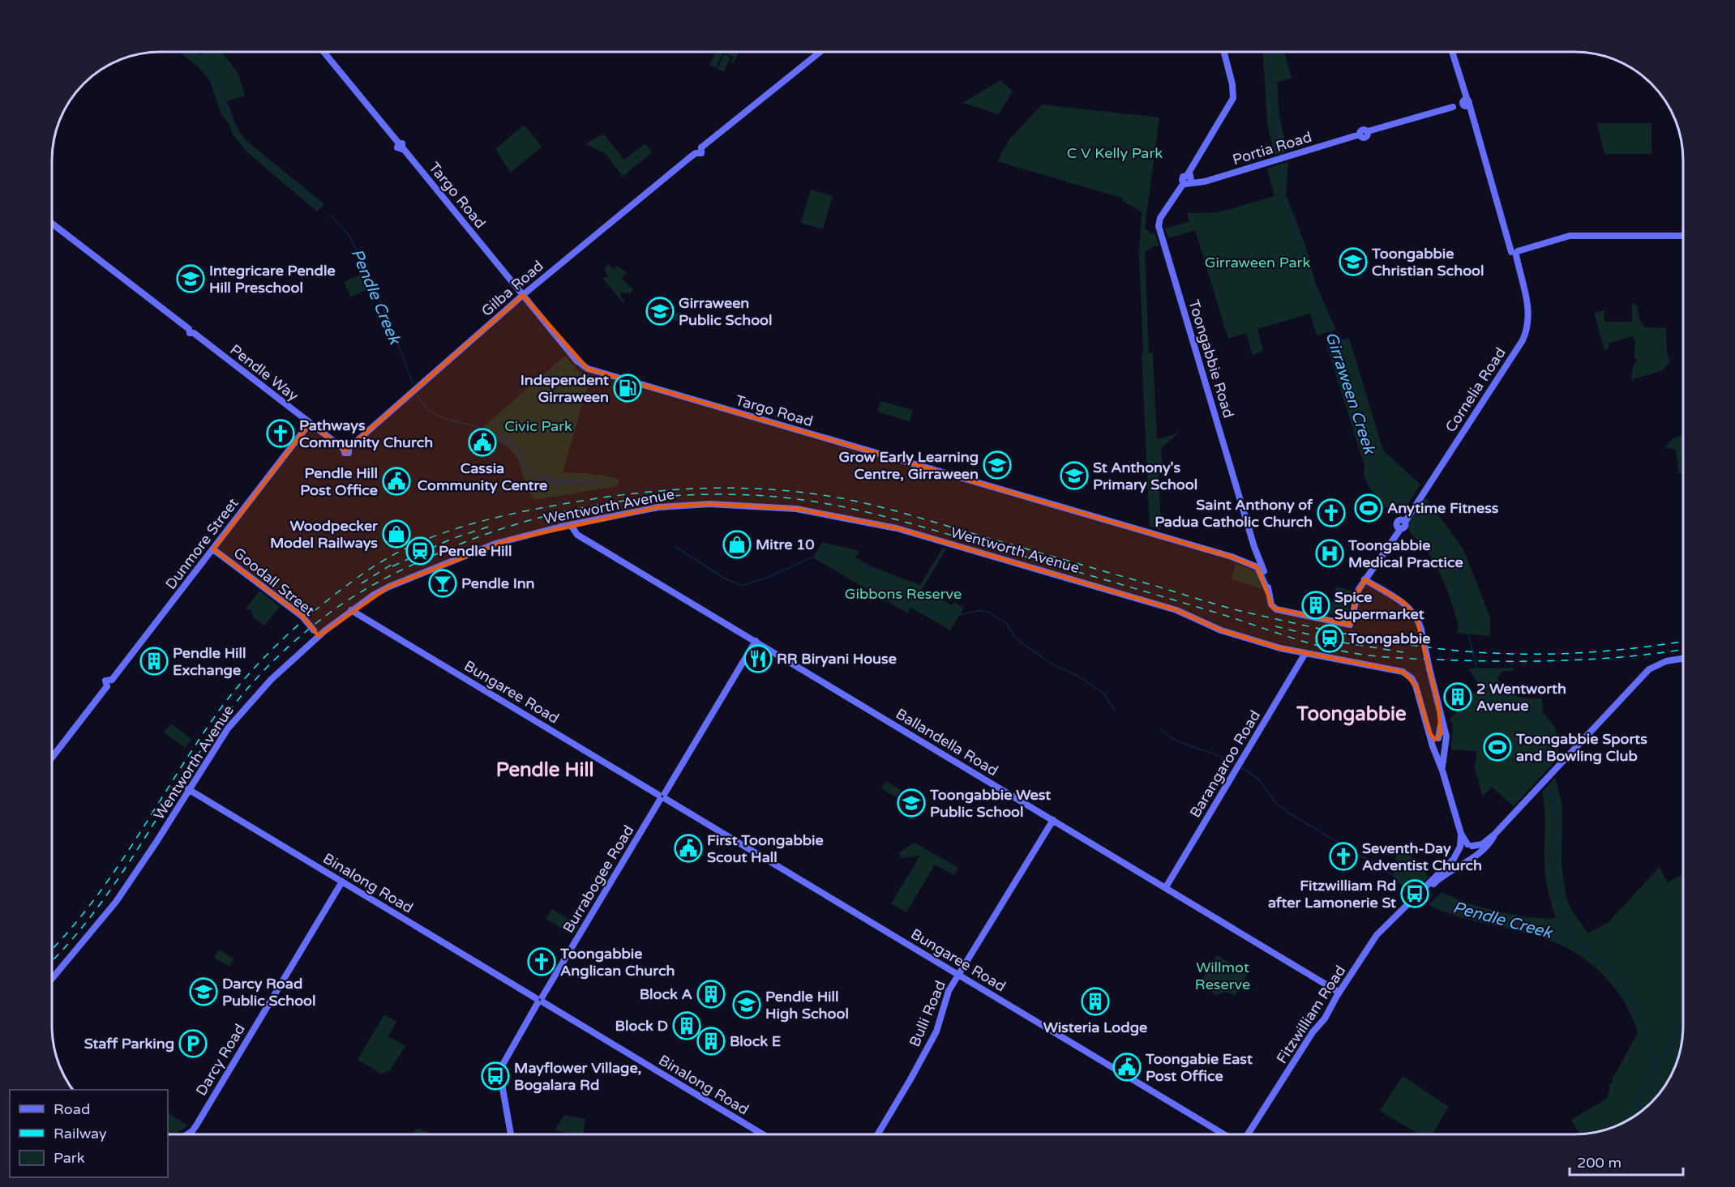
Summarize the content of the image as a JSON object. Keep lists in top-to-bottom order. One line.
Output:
{"streets":{"street":["Portia Road","Targo Road","Gilba Road","Toongabbie Road","Pendle Way","Cornelia Road","Wentworth Avenue","Dunmore Street","Goodall Street","Bungaree Road","Ballandella Road","Barangaroo Road","Burrabogee Road","Binalong Road","Bulli Road","Fitzwilliam Road","Darcy Road"]},"crossings":[["Portia Road","Toongabbie Road"],["Targo Road","Gilba Road"],["Targo Road","Toongabbie Road"],["Gilba Road","Pendle Way"],["Toongabbie Road","Cornelia Road"],["Pendle Way","Dunmore Street"],["Wentworth Avenue","Goodall Street"],["Wentworth Avenue","Bungaree Road"],["Wentworth Avenue","Ballandella Road"],["Wentworth Avenue","Barangaroo Road"],["Wentworth Avenue","Binalong Road"],["Dunmore Street","Goodall Street"],["Bungaree Road","Burrabogee Road"],["Bungaree Road","Bulli Road"],["Ballandella Road","Barangaroo Road"],["Ballandella Road","Burrabogee Road"],["Ballandella Road","Bulli Road"],["Ballandella Road","Fitzwilliam Road"],["Burrabogee Road","Binalong Road"],["Binalong Road","Darcy Road"]],"districts":["Toongabbie","Pendle Hill"],"water":["Pendle Creek","Girraween Creek"],"parks":["C V Kelly Park","Girraween Park","Civic Park","Gibbons Reserve","Willmot Reserve"],"places":{"school or university":["Toongabbie Christian School","Integricare Pendle Hill Preschool","Girraween Public School","Grow Early Learning Centre, Girraween","St Anthony's Primary School","Toongabbie West Public School","Darcy Road Public School","Pendle Hill High School"],"fuel station":["Independent Girraween"],"church":["Pathways Community Church","Saint Anthony of Padua Catholic Church","Seventh-Day Adventist Church","Toongabbie Anglican Church"],"public building":["Cassia Community Centre","Pendle Hill Post Office","First Toongabbie Scout Hall","Toongabie East Post Office"],"sports":["Anytime Fitness","Toongabbie Sports and Bowling Club"],"shop":["Woodpecker Model Railways","Mitre 10"],"station":["Pendle Hill","Toongabbie"],"hospital":["Toongabbie Medical Practice"],"bar":["Pendle Inn"],"building":["Spice Supermarket","Pendle Hill Exchange","2 Wentworth Avenue","Block A","Wisteria Lodge","Block D","Block E"],"restaurant":["RR Biryani House"],"bus stop":["Fitzwilliam Rd after Lamonerie St","Mayflower Village, Bogalara Rd"],"parking":["Staff Parking"]},"legend":["Road","Railway","Park"],"scale_bar":"200 m"}
